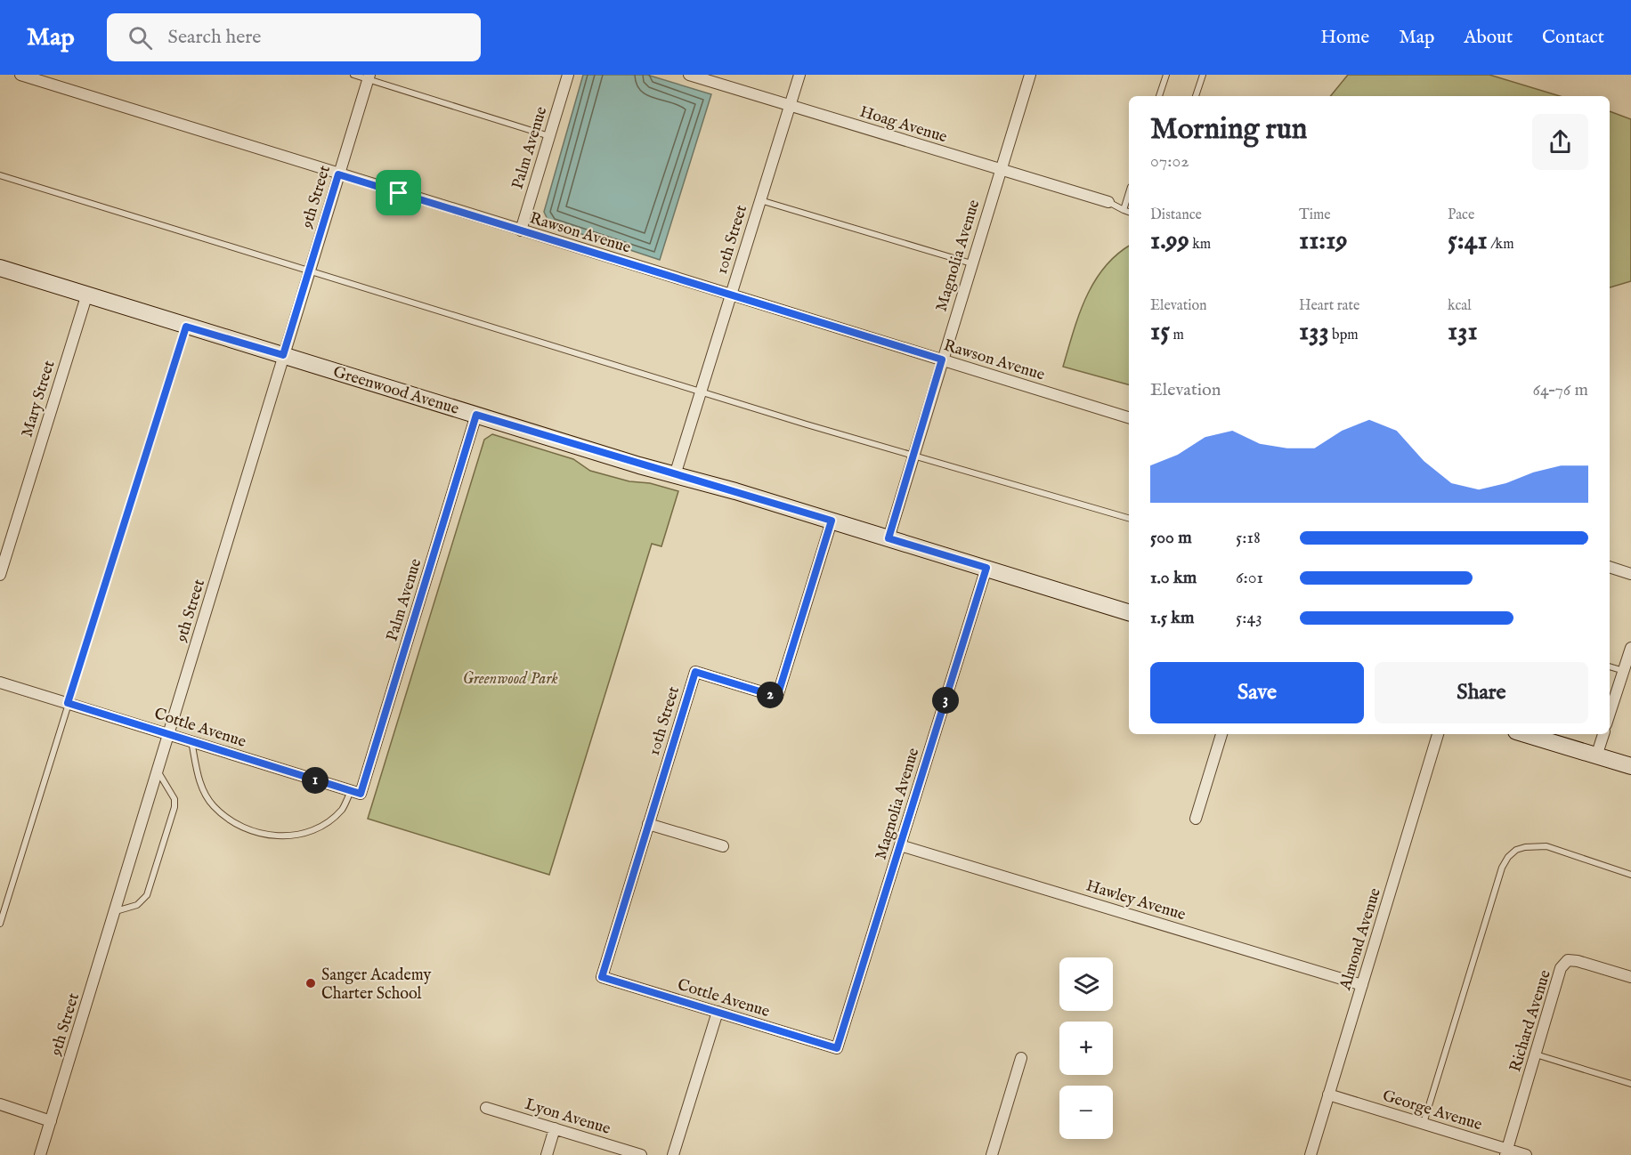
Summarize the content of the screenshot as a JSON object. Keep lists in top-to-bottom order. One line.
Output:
{"streets":{"street":["Hoag Avenue","Palm Avenue","9th Street","Rawson Avenue","10th Street","Magnolia Avenue","Greenwood Avenue","Mary Street","Cottle Avenue","Hawley Avenue","Almond Avenue","Richard Avenue","George Avenue","Lyon Avenue"]},"crossings":[["Hoag Avenue","10th Street"],["Hoag Avenue","Magnolia Avenue"],["Palm Avenue","Rawson Avenue"],["Palm Avenue","Greenwood Avenue"],["Palm Avenue","Cottle Avenue"],["9th Street","Rawson Avenue"],["9th Street","Greenwood Avenue"],["9th Street","Cottle Avenue"],["Rawson Avenue","10th Street"],["Rawson Avenue","Magnolia Avenue"],["10th Street","Greenwood Avenue"],["10th Street","Cottle Avenue"],["Magnolia Avenue","Greenwood Avenue"],["Magnolia Avenue","Cottle Avenue"],["Magnolia Avenue","Hawley Avenue"],["Greenwood Avenue","Mary Street"],["Hawley Avenue","Almond Avenue"],["Almond Avenue","George Avenue"],["Richard Avenue","George Avenue"]],"parks":["Greenwood Park"],"places":["Sanger Academy Charter School"],"page":{"header":"Map","search":"Search here","nav":["Home","Map","About","Contact"],"heading":["Morning run","07:02"],"stats":[["Distance","1.99 km"],["Time","11:19"],["Pace","5:41 /km"],["Elevation","15 m"],["Heart rate","133 bpm"],["kcal","131"]],"chart":["Elevation","64–76 m"],"list":[{"name":"500 m","note":"5:18"},{"name":"1.0 km","note":"6:01"},{"name":"1.5 km","note":"5:43"}],"buttons":["Save","Share"],"pins":["2","3","1"],"map_buttons":["+","−"]}}
